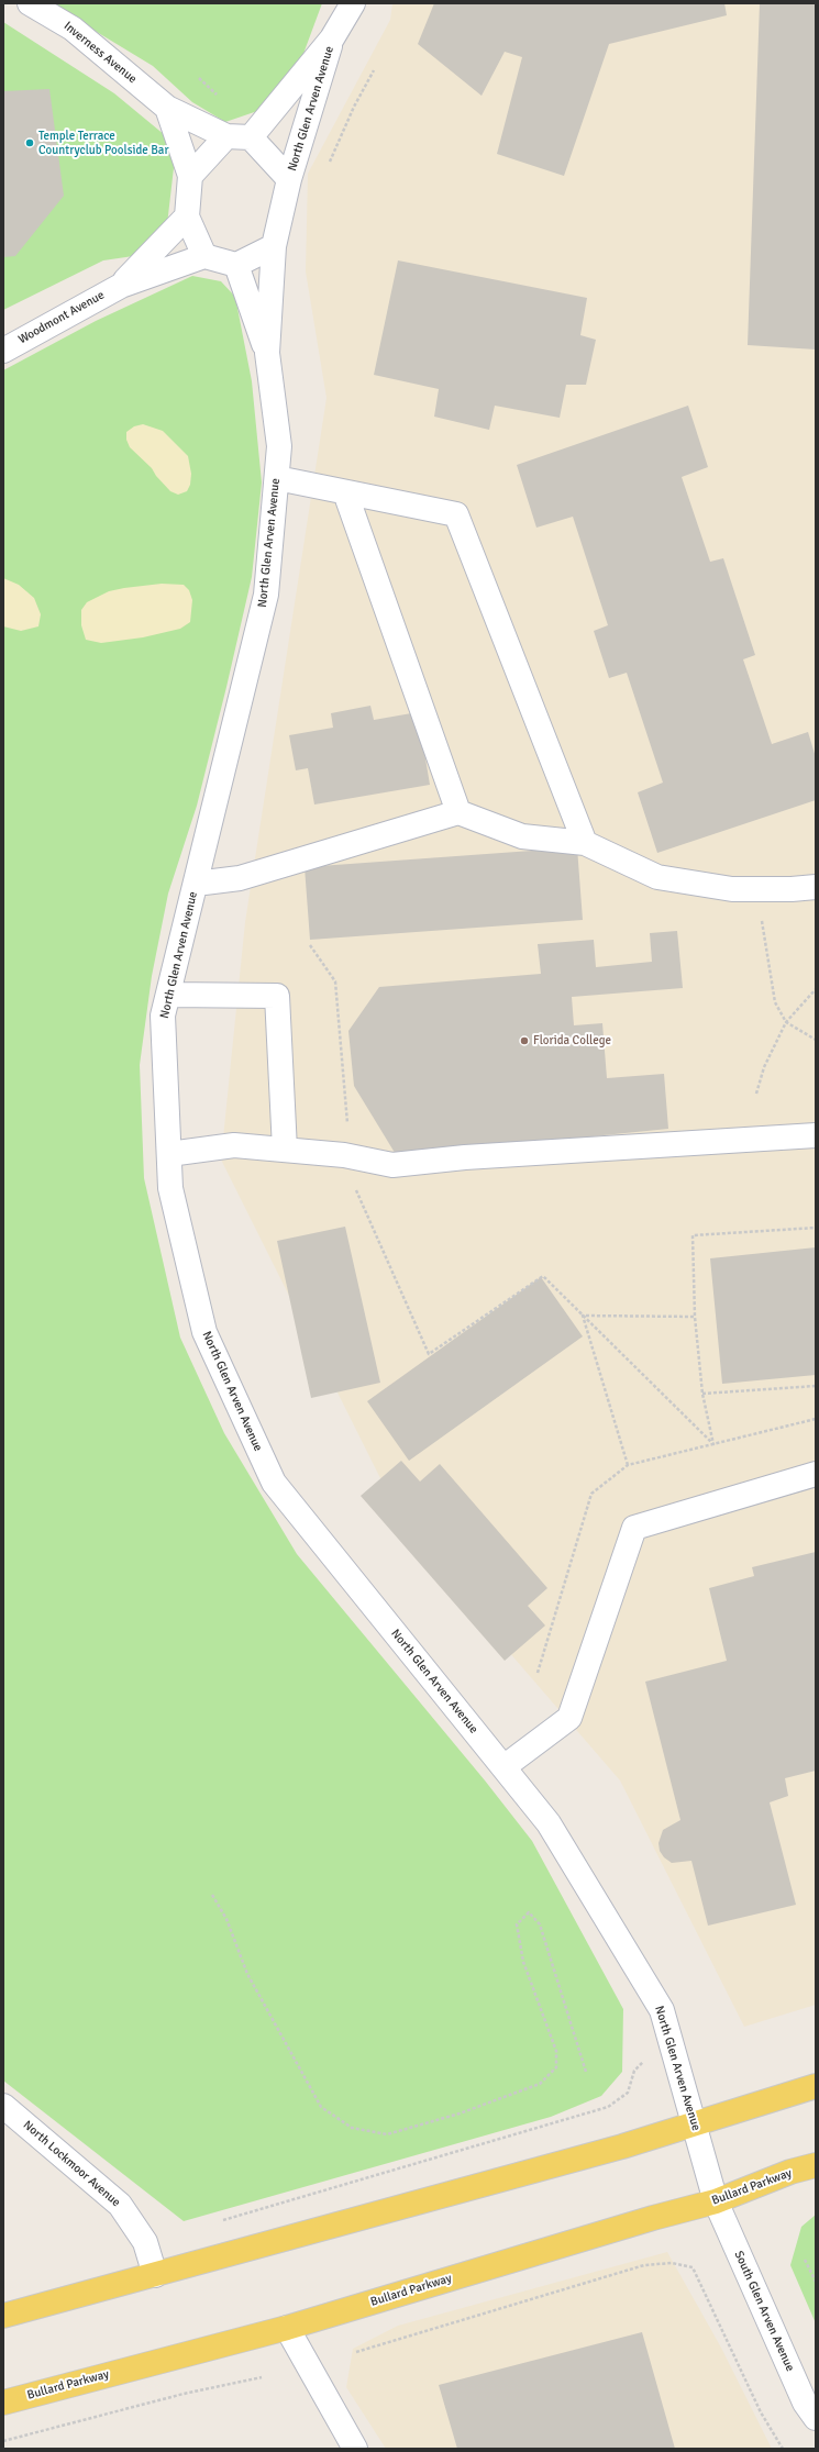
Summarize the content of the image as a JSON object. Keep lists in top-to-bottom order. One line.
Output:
{"streets":{"main road":["Bullard Parkway"],"street":["Inverness Avenue","North Glen Arven Avenue","Woodmont Avenue","North Lockmoor Avenue","South Glen Arven Avenue"]},"crossings":[["Inverness Avenue","North Glen Arven Avenue"],["Inverness Avenue","Woodmont Avenue"],["North Glen Arven Avenue","Woodmont Avenue"],["North Glen Arven Avenue","Bullard Parkway"],["North Glen Arven Avenue","South Glen Arven Avenue"],["Bullard Parkway","South Glen Arven Avenue"]],"places":["Temple Terrace Countryclub Poolside Bar","Florida College"]}
